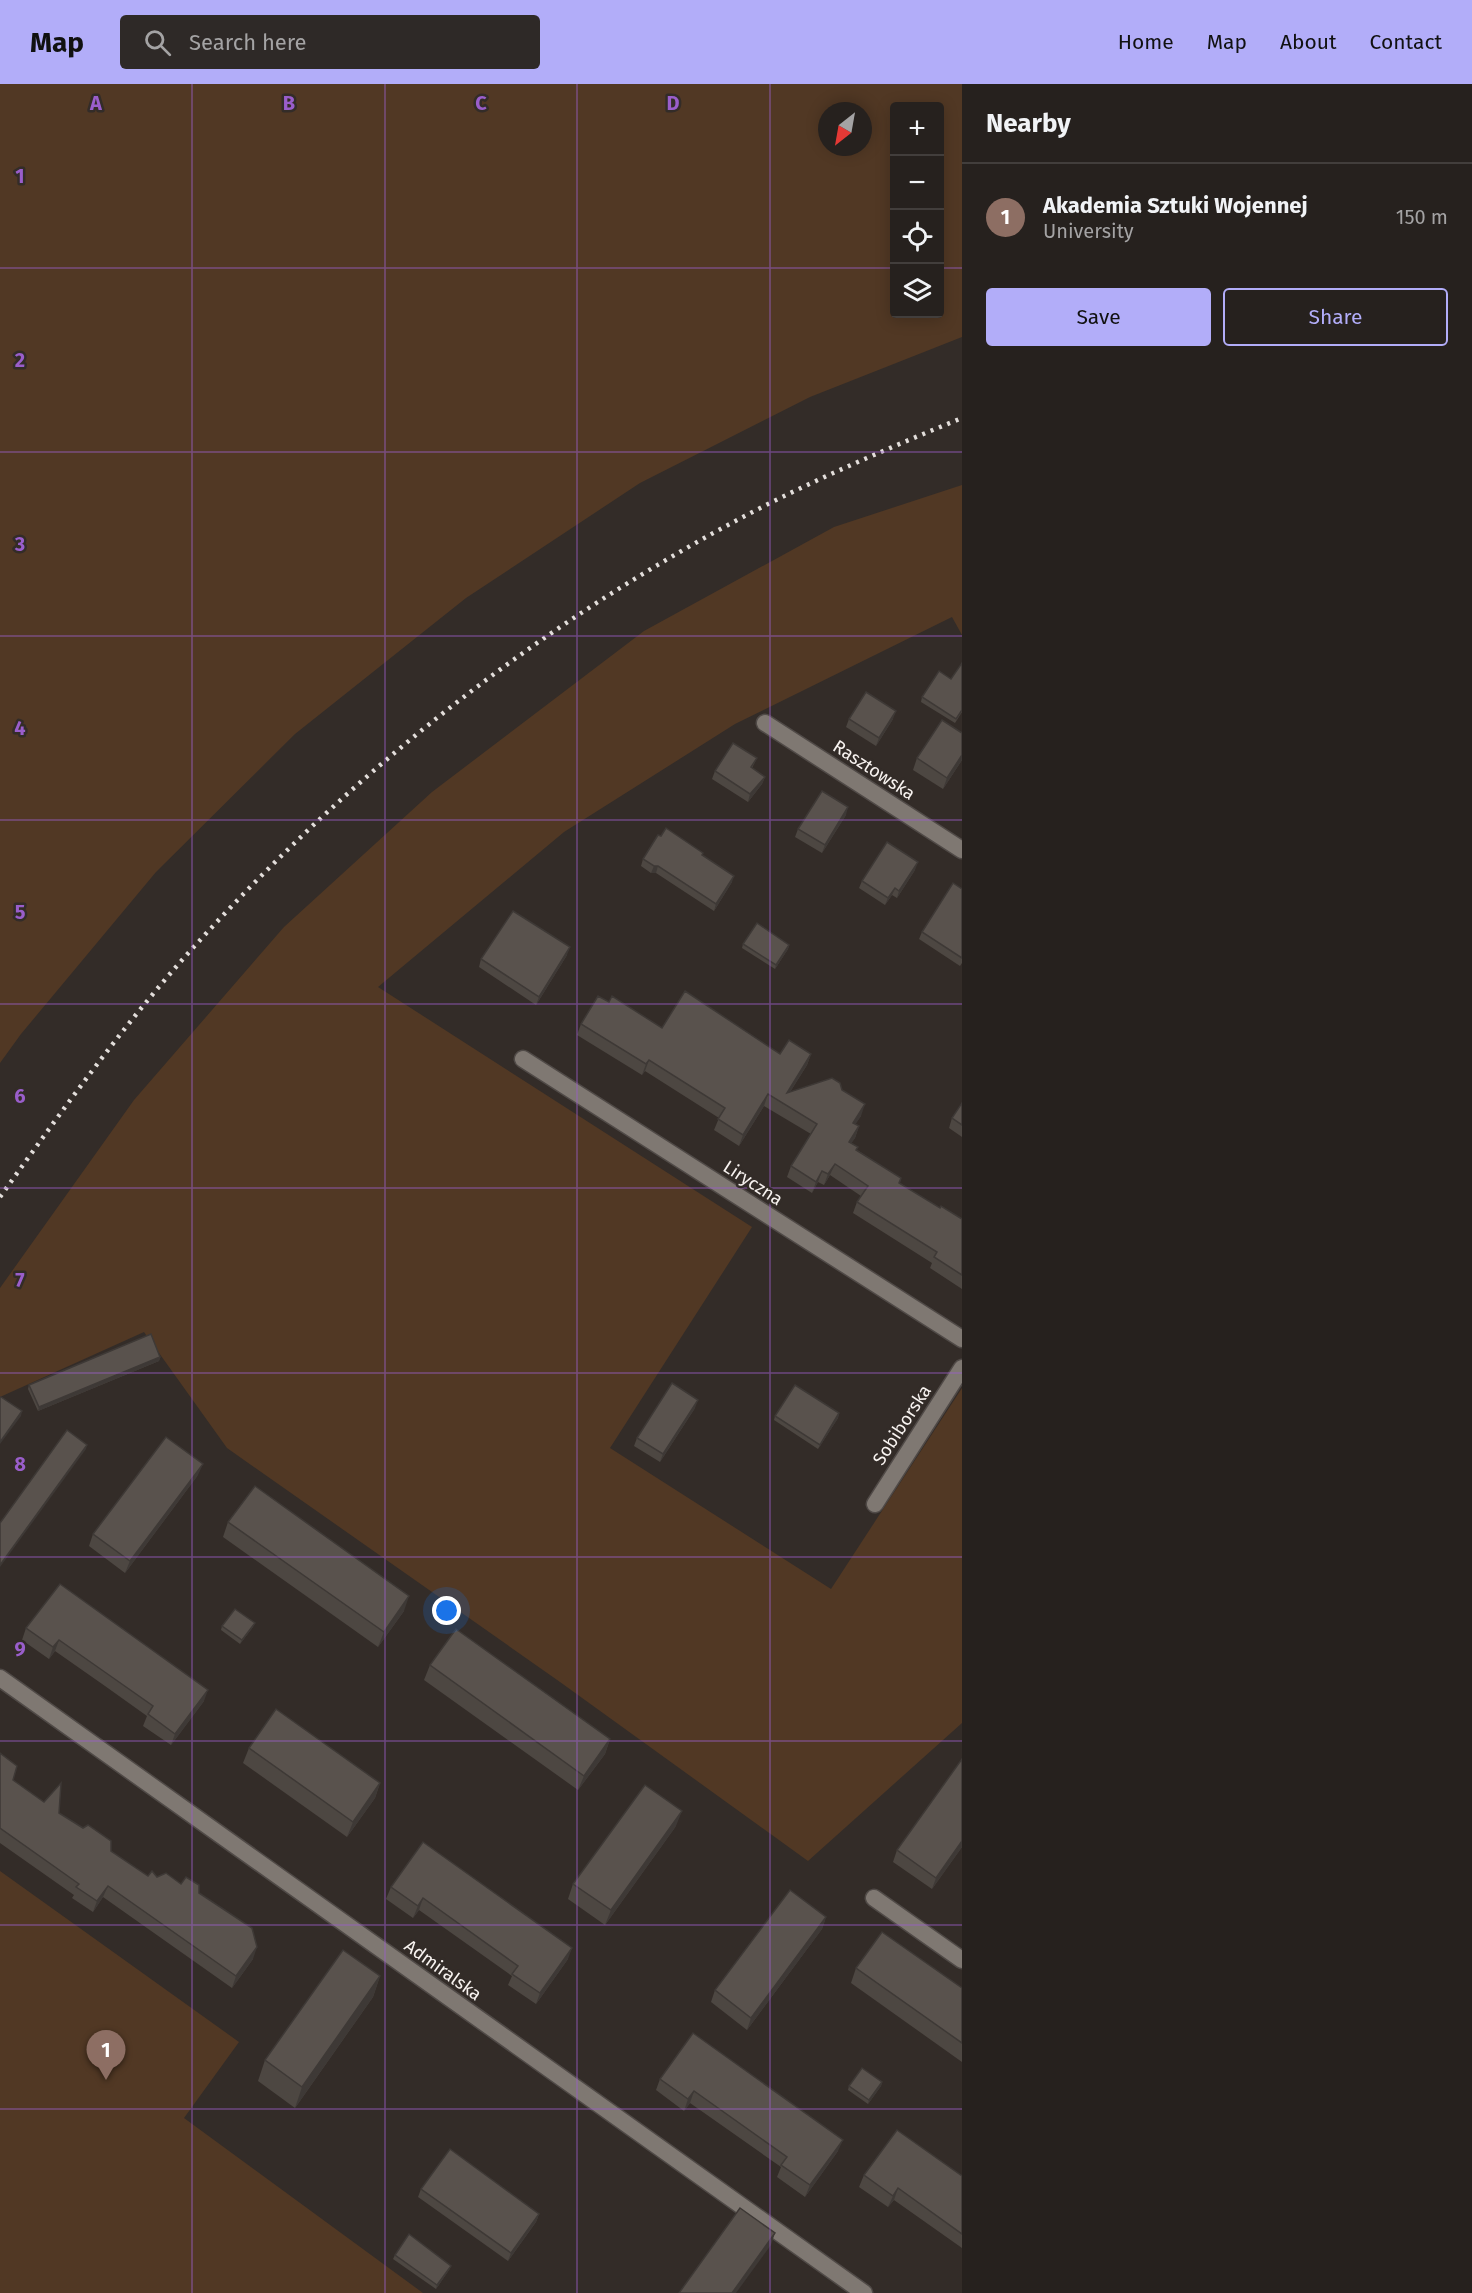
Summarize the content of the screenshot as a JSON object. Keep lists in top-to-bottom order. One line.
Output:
{"streets":{"street":["Rasztowska","Liryczna","Sobiborska","Admiralska"]},"north":"bottom left","page":{"header":"Map","search":"Search here","nav":["Home","Map","About","Contact"],"heading":"Nearby","map_buttons":["+","−"],"list":[{"mark":"1","name":"Akademia Sztuki Wojennej","note":"University","value":"150 m"}],"buttons":["Save","Share"],"pins":"1"},"grid":{"columns":["A","B","C","D"],"rows":["1","2","3","4","5","6","7","8","9"]}}
